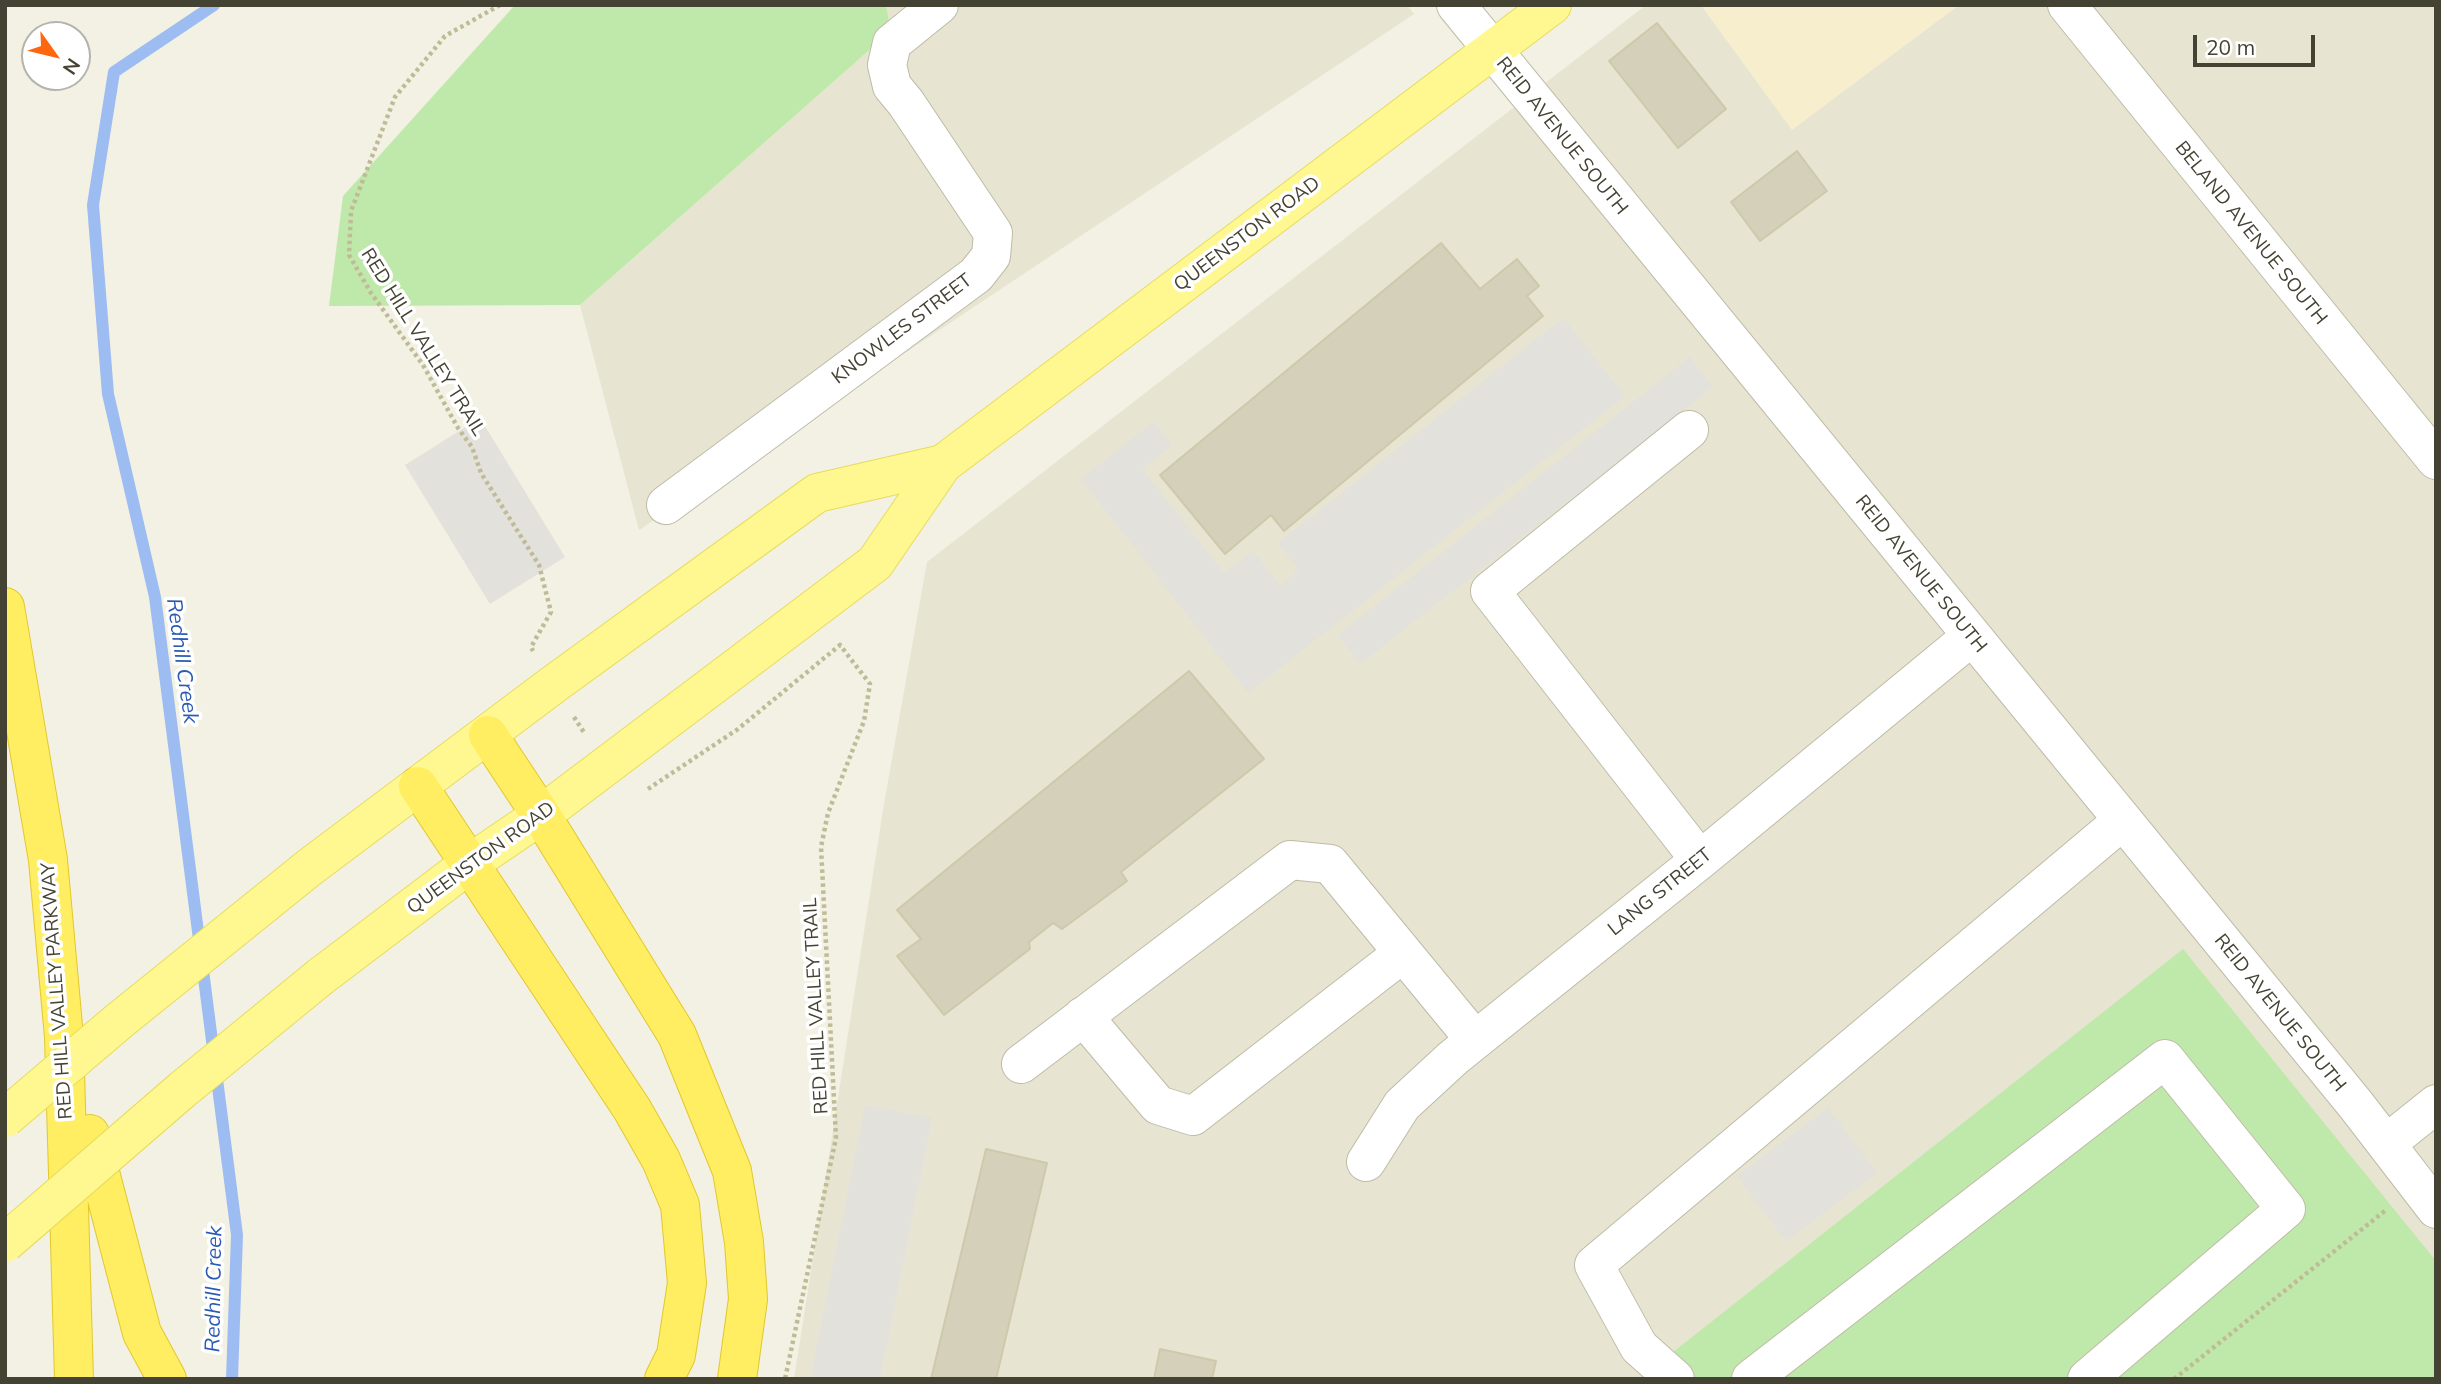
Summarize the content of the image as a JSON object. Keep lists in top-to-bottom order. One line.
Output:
{"streets":{"highway":["RED HILL VALLEY PARKWAY"],"main road":["QUEENSTON ROAD"],"street":["REID AVENUE SOUTH","BELAND AVENUE SOUTH","KNOWLES STREET","LANG STREET"],"path":["RED HILL VALLEY TRAIL"]},"crossings":[["REID AVENUE SOUTH","QUEENSTON ROAD"],["REID AVENUE SOUTH","LANG STREET"]],"water":["Redhill Creek"],"scale_bar":"20 m","north":"bottom right"}
